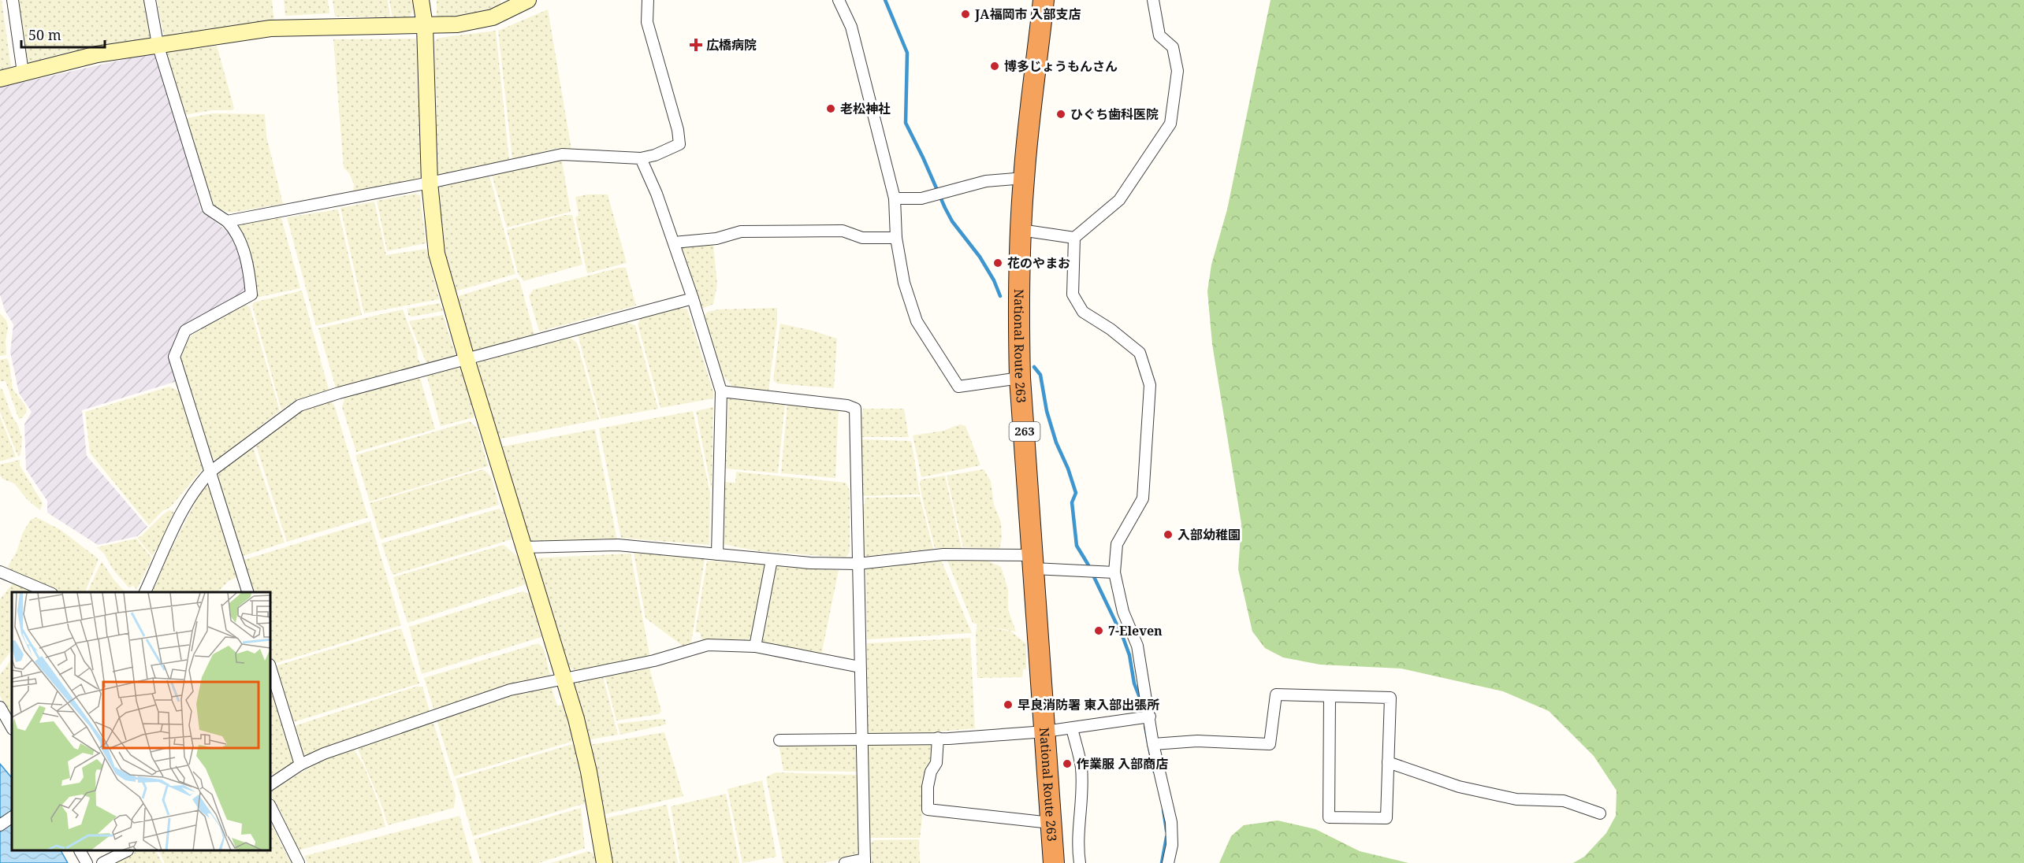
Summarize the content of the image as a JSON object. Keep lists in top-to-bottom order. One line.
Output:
{"streets":{"highway":["National Route 263","263"]},"places":{"other":["JA福岡市 入部支店","博多じょうもんさん","老松神社","ひぐち歯科医院","花のやまお","入部幼稚園","7-Eleven","早良消防署 東入部出張所","作業服 入部商店"],"health":["広橋病院"]},"scale_bar":"50 m"}
